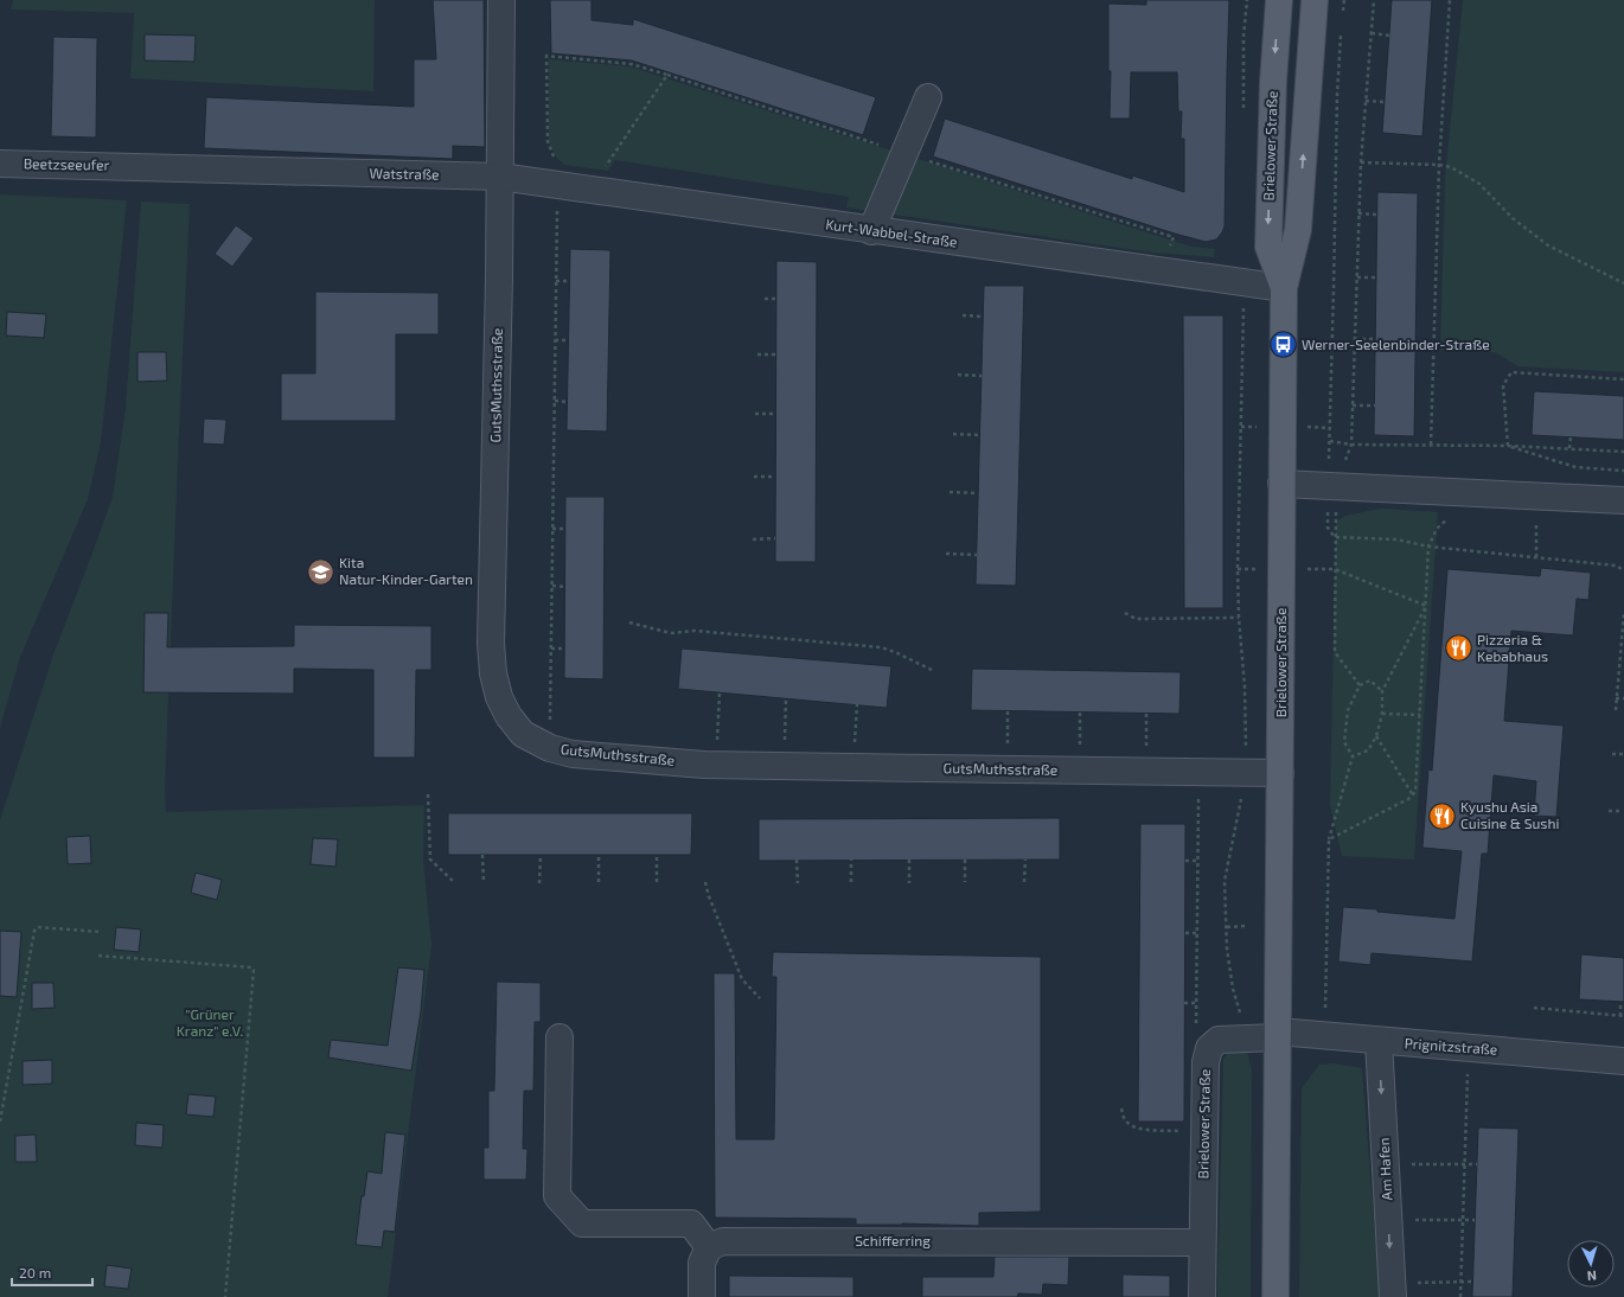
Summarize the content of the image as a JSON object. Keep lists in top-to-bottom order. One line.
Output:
{"streets":{"main road":["Brielower Straße"],"street":["Beetzseeufer","Watstraße","Kurt-Wabbel-Straße","GutsMuthsstraße","Prignitzstraße","Am Hafen","Schifferring"]},"crossings":[["Brielower Straße","Kurt-Wabbel-Straße"],["Brielower Straße","GutsMuthsstraße"],["Brielower Straße","Prignitzstraße"],["Brielower Straße","Schifferring"],["Beetzseeufer","Watstraße"],["Watstraße","Kurt-Wabbel-Straße"],["Watstraße","GutsMuthsstraße"],["Kurt-Wabbel-Straße","GutsMuthsstraße"],["Prignitzstraße","Am Hafen"]],"one_way":["Am Hafen"],"parks":["\"Grüner Kranz\" e.V."],"places":{"bus stop":["Werner-Seelenbinder-Straße"],"school or university":["Kita Natur-Kinder-Garten"],"restaurant":["Pizzeria & Kebabhaus","Kyushu Asia Cuisine & Sushi"]},"scale_bar":"20 m","north":"bottom"}
